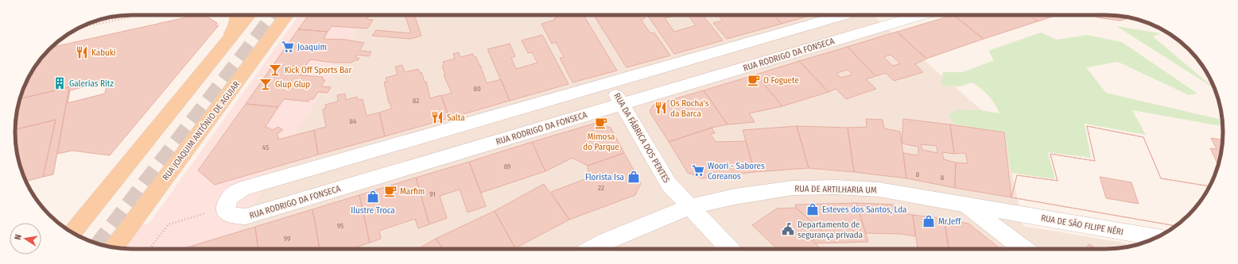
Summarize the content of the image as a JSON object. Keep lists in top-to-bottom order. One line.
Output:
{"streets":{"main road":["RUA JOAQUIM ANTÓNIO DE AGUIAR"],"street":["RUA RODRIGO DA FONSECA","RUA DA FÁBRICA DOS PENTES","RUA DE ARTILHARIA UM","RUA DE SÃO FILIPE NÉRI"]},"crossings":[["RUA RODRIGO DA FONSECA","RUA DA FÁBRICA DOS PENTES"],["RUA DA FÁBRICA DOS PENTES","RUA DE ARTILHARIA UM"],["RUA DE ARTILHARIA UM","RUA DE SÃO FILIPE NÉRI"]],"places":{"supermarket":["Joaquim","Woori - Sabores Coreanos"],"restaurant":["Kabuki","Os Rocha's da Barca","Salta"],"bar":["Kick Off Sports Bar","Glup Glup"],"cafe":["O Foguete","Mimosa do Parque","Marfim"],"building":["Galerias Ritz"],"shop":["Florista Isa","Ilustre Troca","Esteves dos Santos, Lda","Mr.Jeff"],"public building":["Departamento de segurança privada"]},"house_numbers":["80","82","84","45","89","8","8","22","91","95","99"],"north":"left"}
